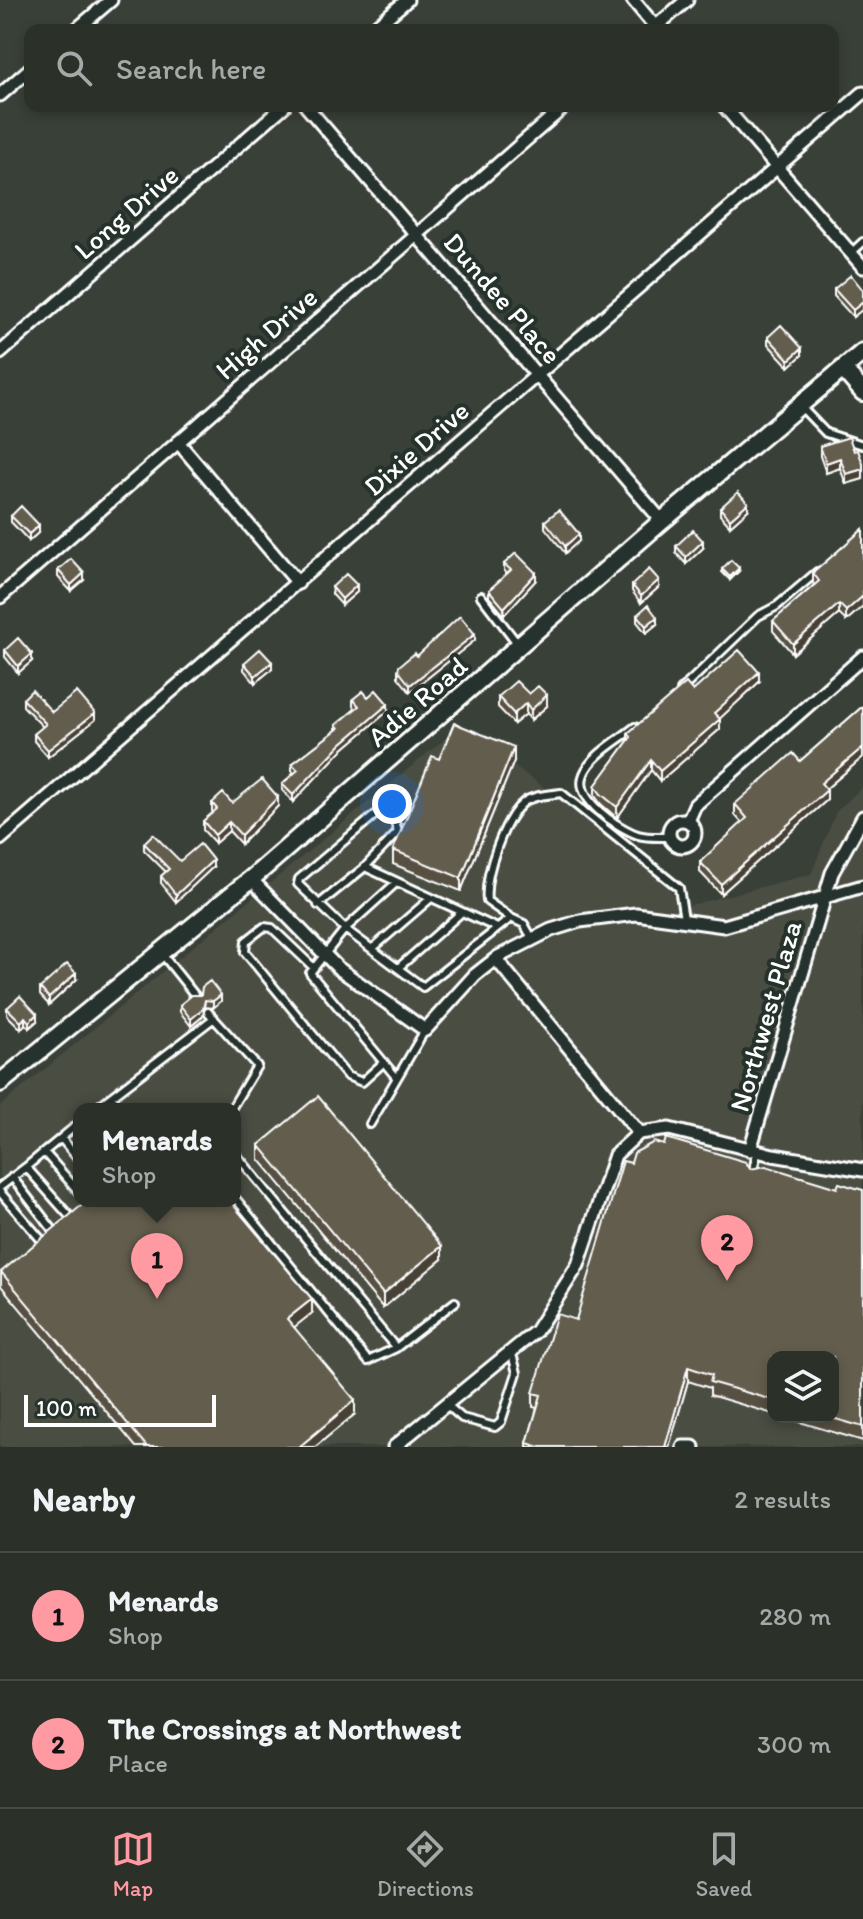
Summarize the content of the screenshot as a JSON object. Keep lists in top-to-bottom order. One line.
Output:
{"streets":{"street":["Long Drive","Dundee Place","High Drive","Dixie Drive","Adie Road","Northwest Plaza"]},"crossings":[["Dundee Place","High Drive"],["Dundee Place","Dixie Drive"],["Dundee Place","Adie Road"]],"scale_bar":"100 m","page":{"search":"Search here","popup":["Menards","Shop"],"pins":["2","1"],"scale":"100 m","heading":["Nearby","2 results"],"list":[{"mark":"1","name":"Menards","note":"Shop","value":"280 m"},{"mark":"2","name":"The Crossings at Northwest","note":"Place","value":"300 m"}],"nav":["Map","Directions","Saved"]}}
